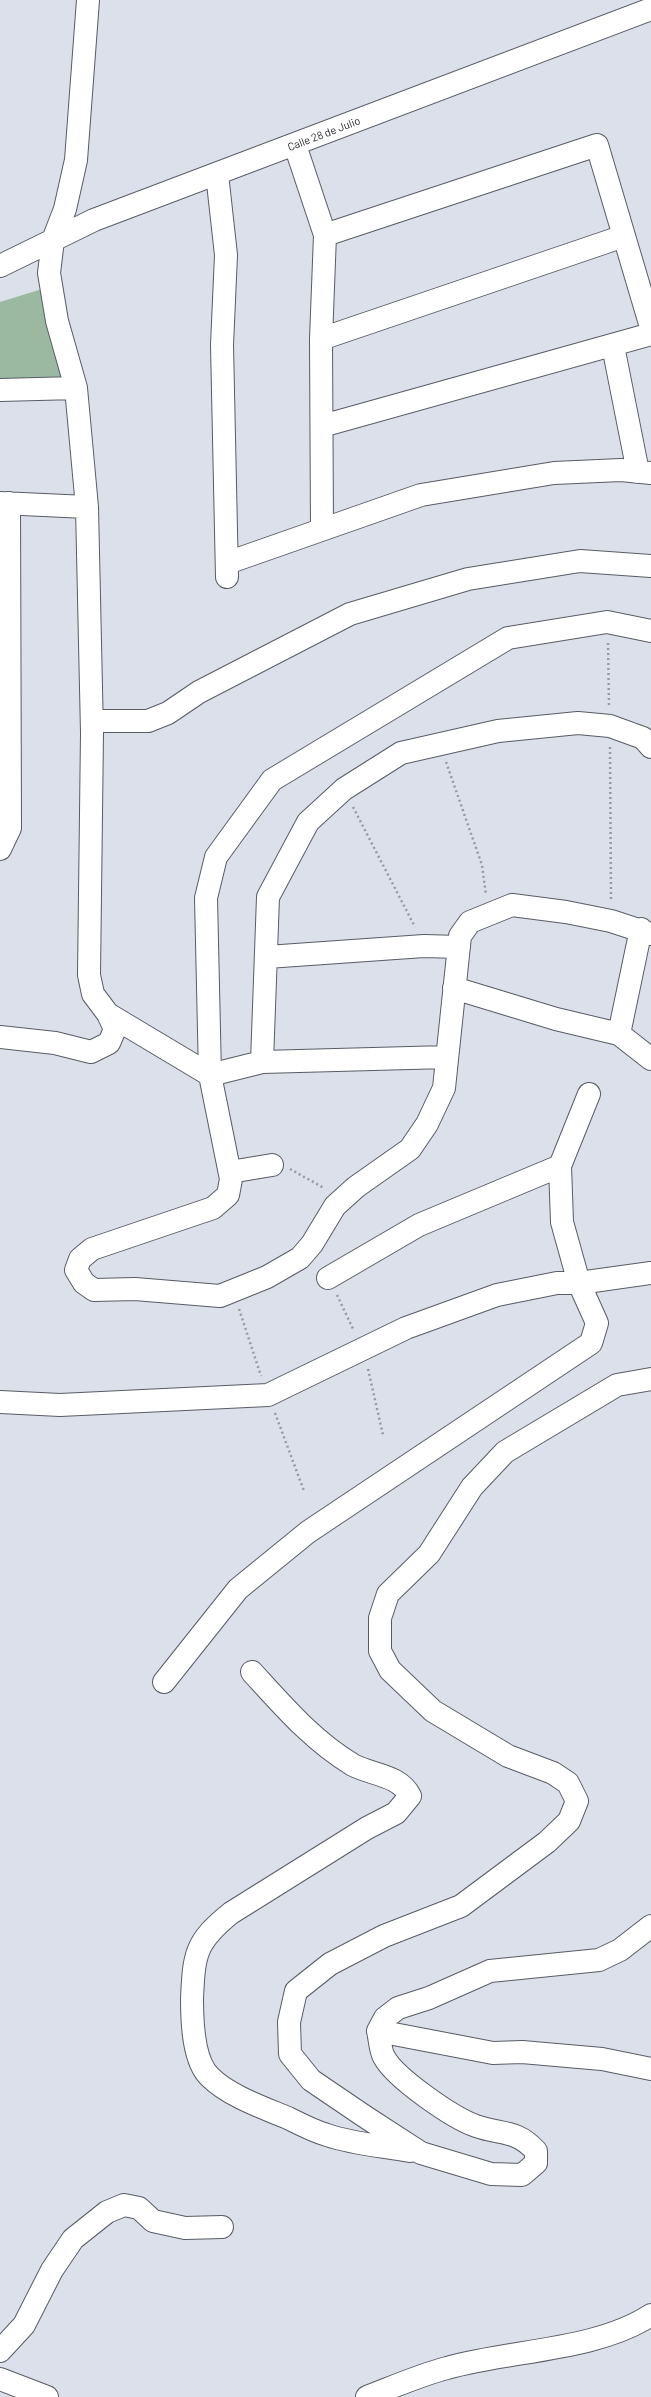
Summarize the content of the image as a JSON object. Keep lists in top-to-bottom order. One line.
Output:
{"streets":{"street":["Calle 28 de Julio"]}}
